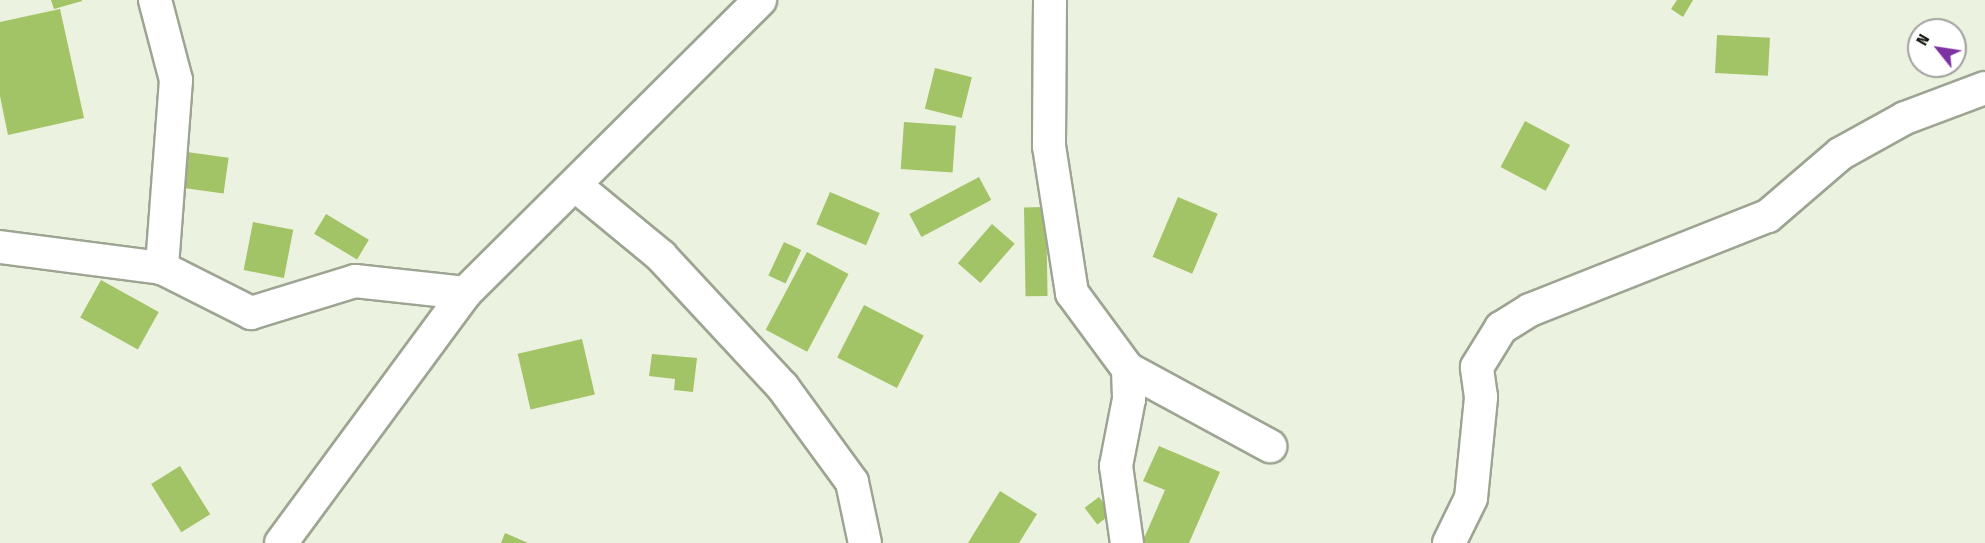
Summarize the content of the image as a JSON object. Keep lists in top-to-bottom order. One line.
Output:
{"north":"top left"}
